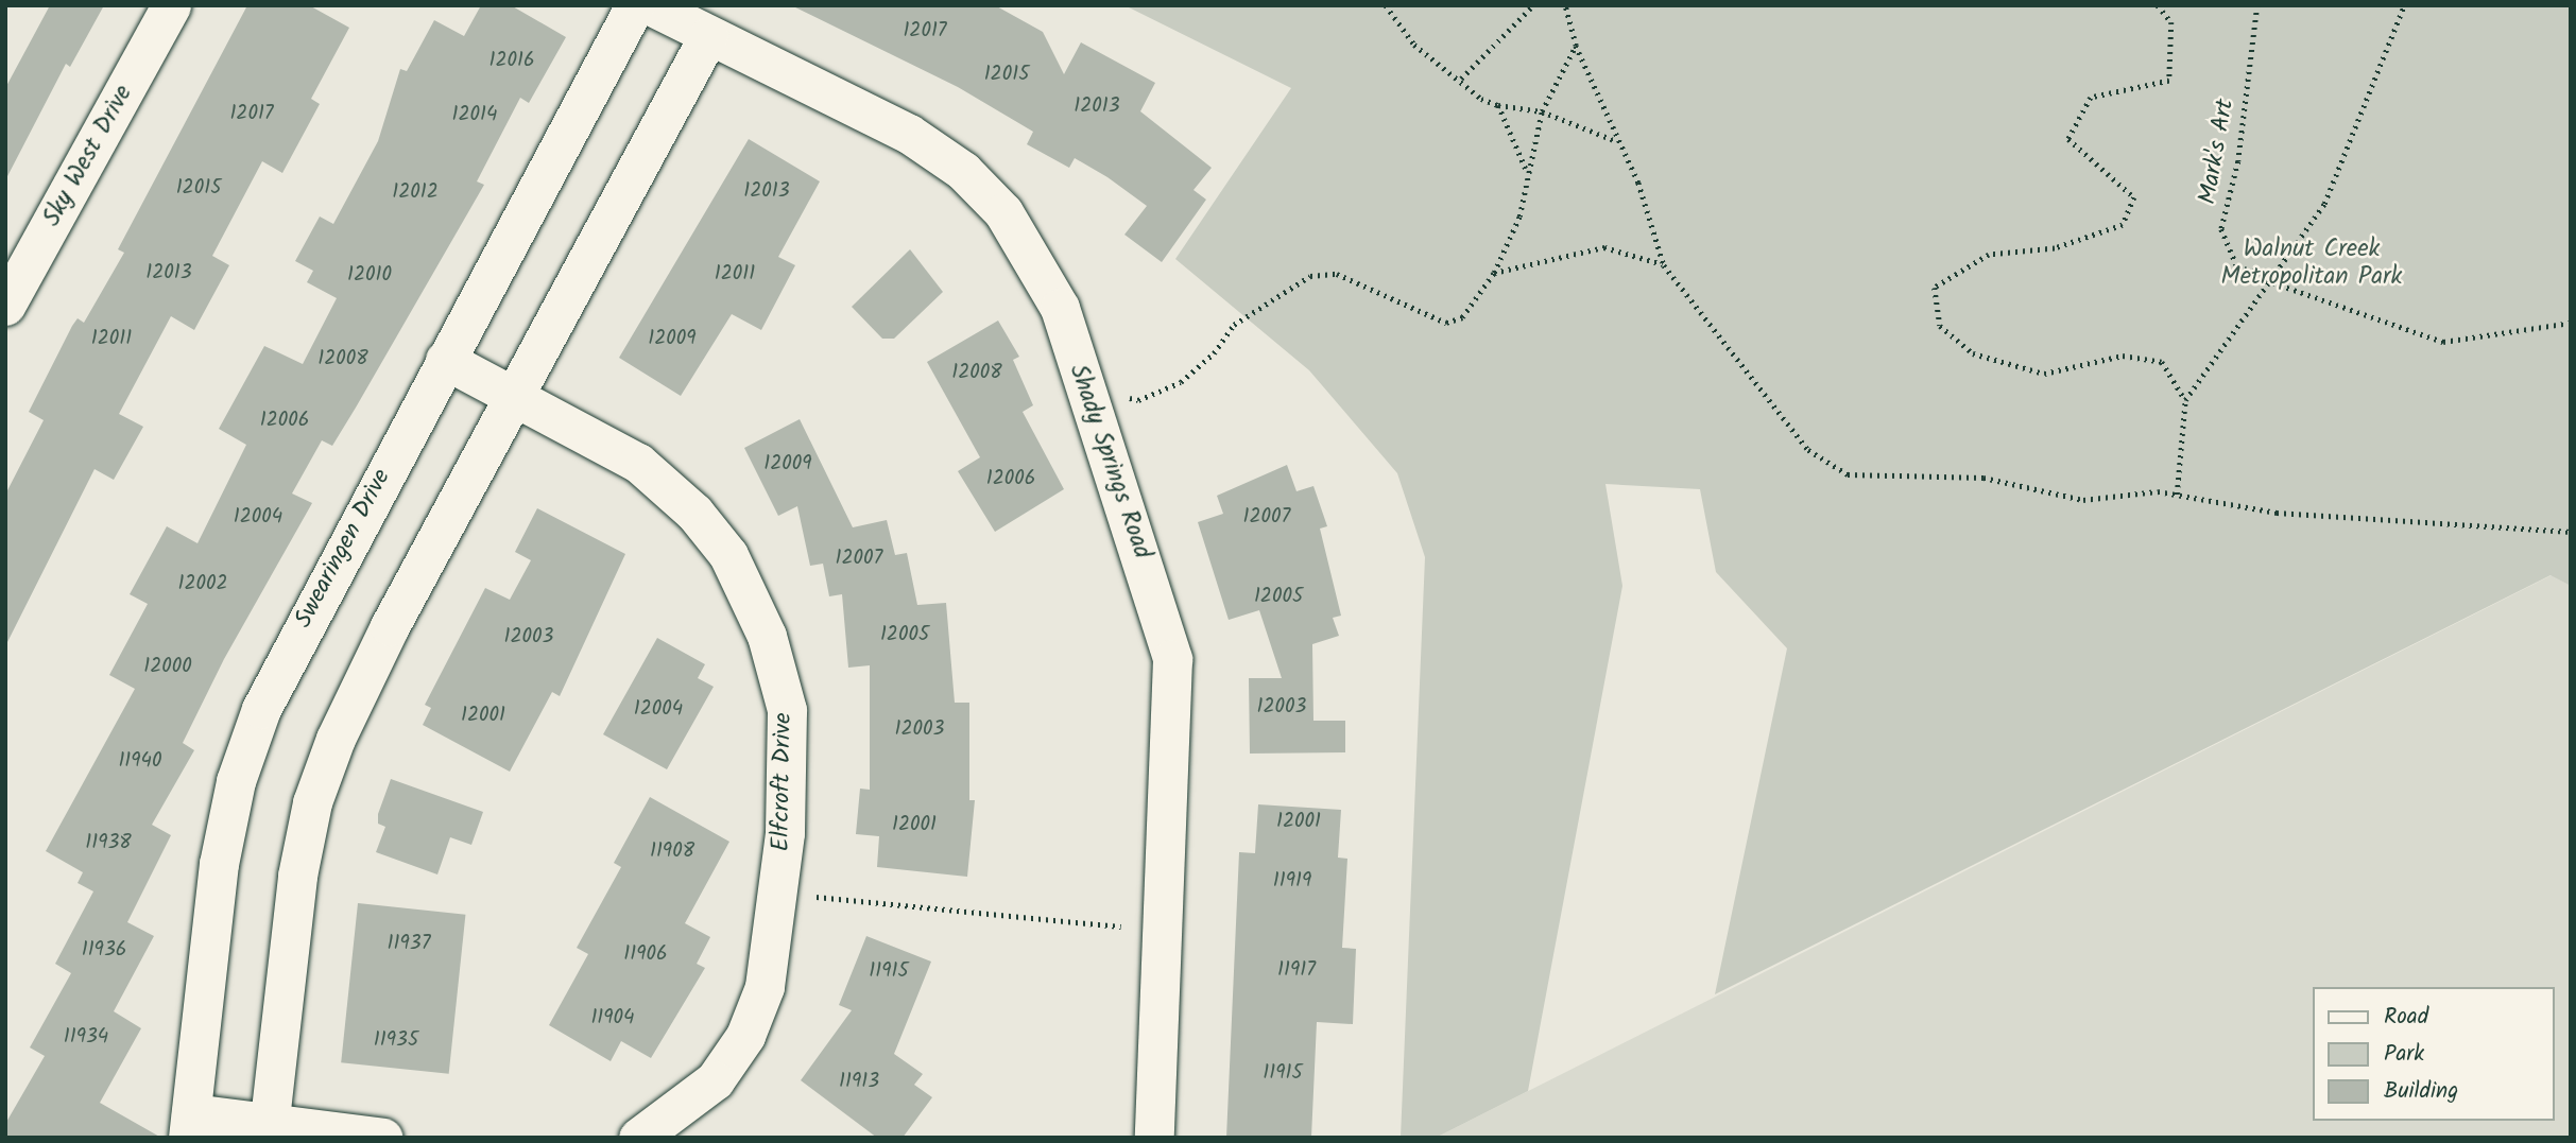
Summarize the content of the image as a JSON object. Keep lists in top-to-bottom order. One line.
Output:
{"streets":{"street":["Sky West Drive","Shady Springs Road","Swearingen Drive","Elfcroft Drive"],"path":["Mark's Art"]},"crossings":[["Swearingen Drive","Elfcroft Drive"]],"parks":["Walnut Creek Metropolitan Park"],"house_numbers":["12017","12016","12015","12013","12017","12014","12015","12013","12012","12013","12011","12010","12011","12009","12008","12008","12006","12009","12006","12004","12007","12007","12002","12005","12005","12003","12000","12003","12004","12001","12003","11940","12001","12001","11938","11908","11919","11937","11936","11906","11917","11915","11904","11934","11935","11915","11913"],"legend":["Road","Park","Building"]}
